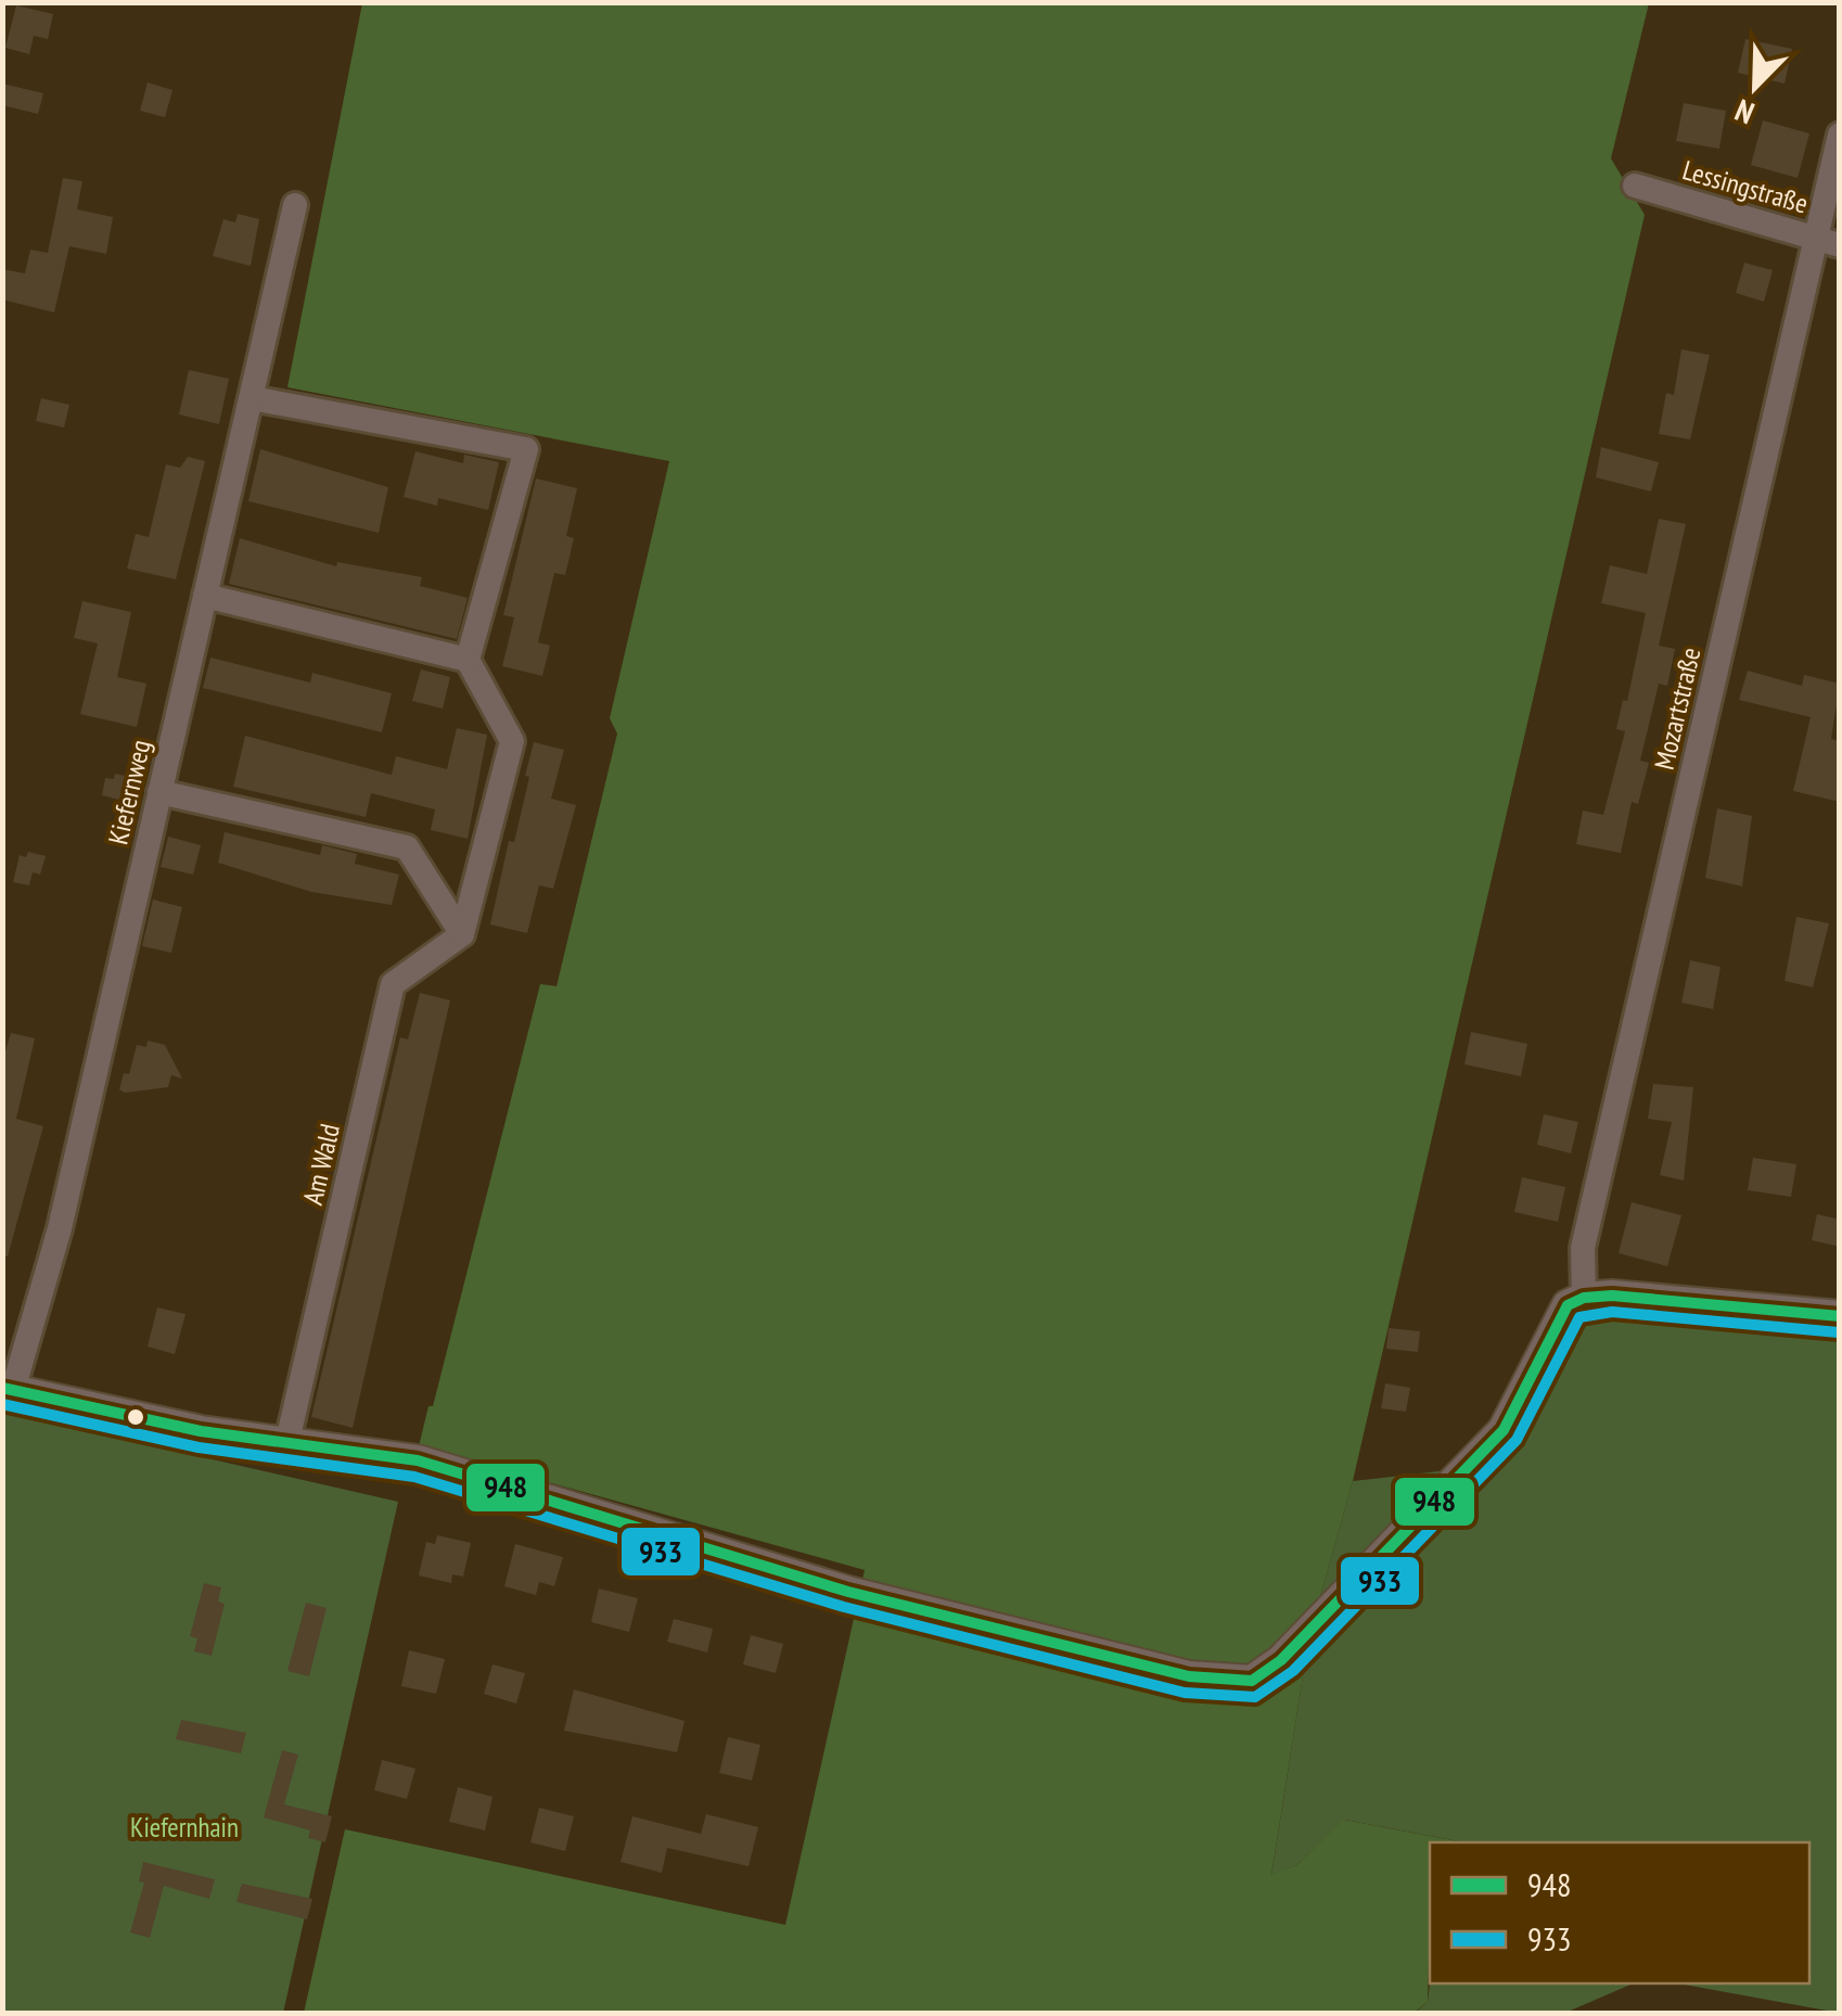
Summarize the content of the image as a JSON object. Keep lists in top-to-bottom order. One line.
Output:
{"streets":{"street":["Lessingstraße","Mozartstraße","Kiefernweg","Am Wald"]},"crossings":[["Lessingstraße","Mozartstraße"]],"parks":["Kiefernhain"],"lines":["transit line 948","transit line 933"],"legend":["948","933"],"north":"bottom left"}
